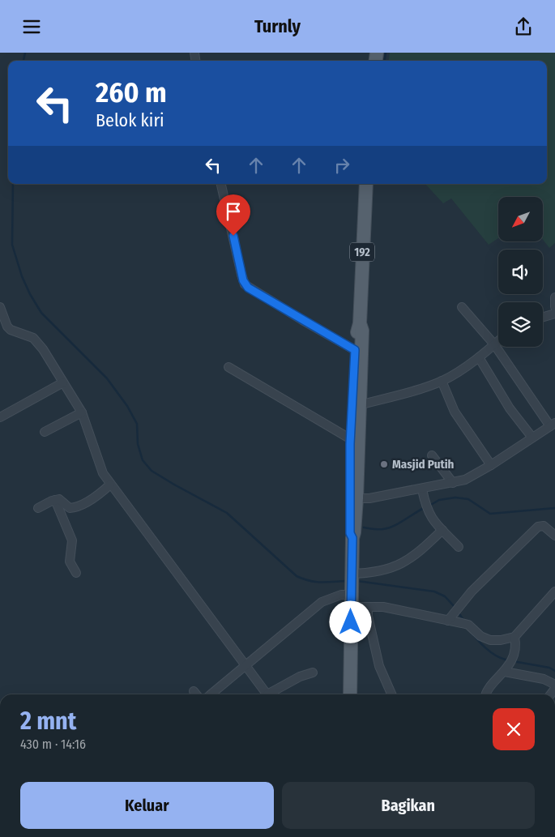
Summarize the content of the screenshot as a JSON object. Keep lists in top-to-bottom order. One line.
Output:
{"streets":{"main road":["192"]},"places":["Masjid Putih"],"north":"bottom left","page":{"header":"Turnly","turn":["260 m","Belok kiri"],"heading":["2 mnt","430 m · 14:16"],"buttons":["Keluar","Bagikan"]}}
